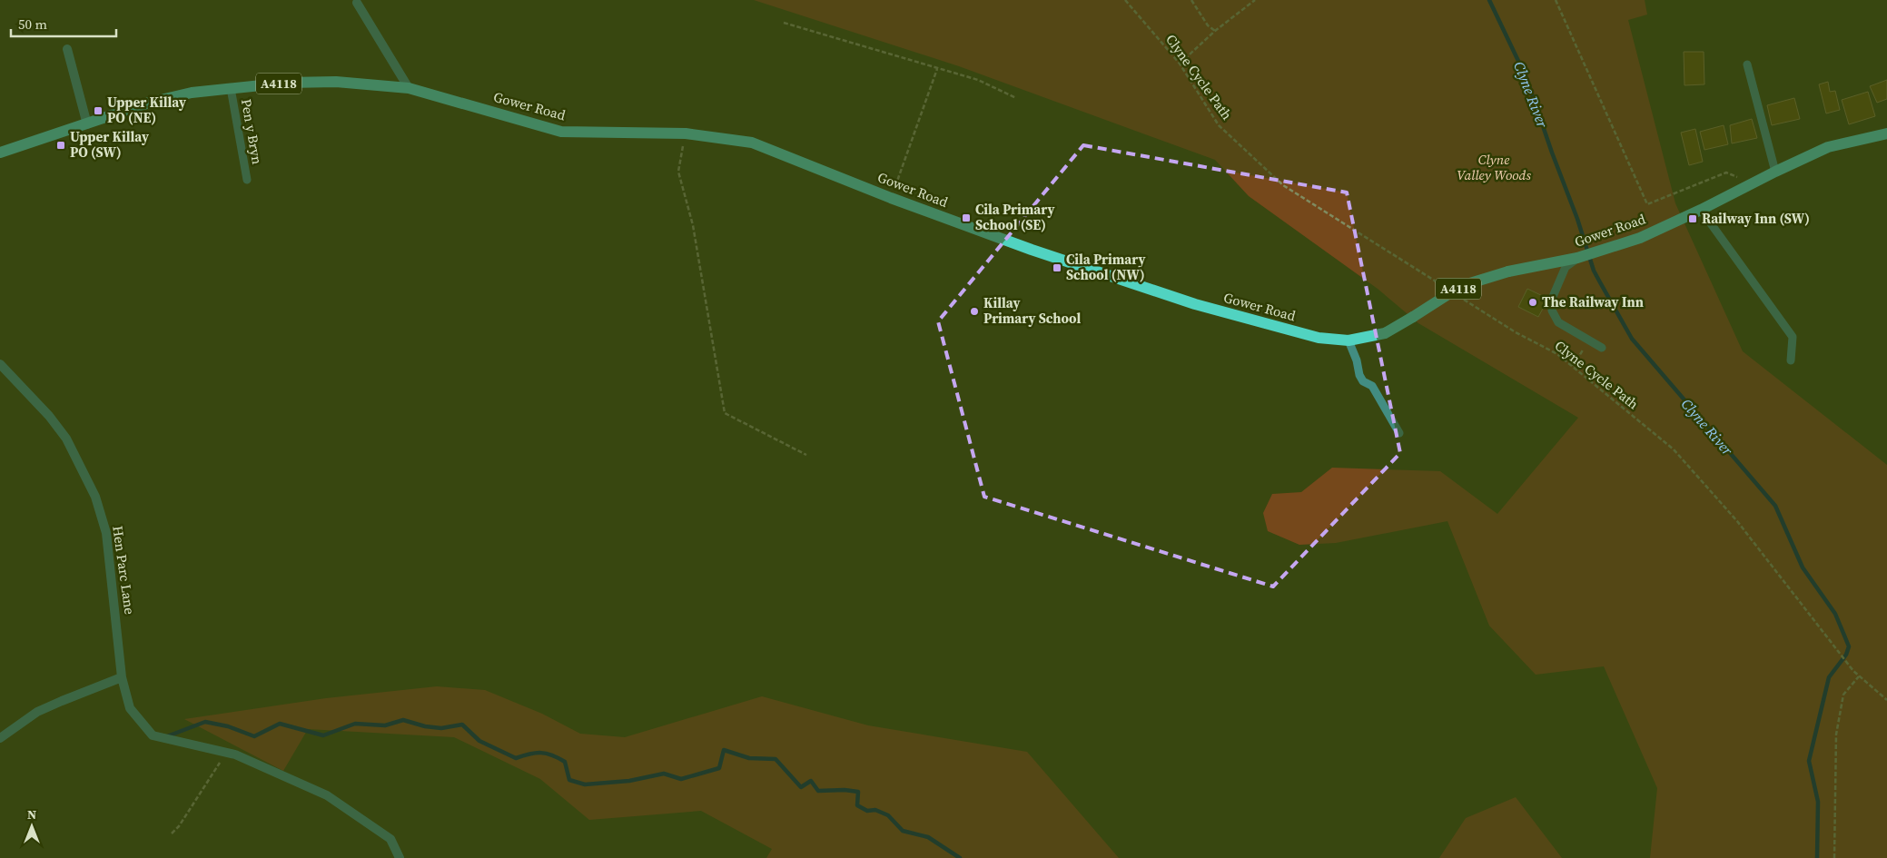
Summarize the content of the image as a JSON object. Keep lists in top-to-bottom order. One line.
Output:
{"streets":{"main road":["A4118","Gower Road"],"street":["Hen Parc Lane"],"lane":["Pen y Bryn"],"path":["Clyne Cycle Path"]},"crossings":[["Gower Road","Pen y Bryn"]],"water":["Clyne River"],"parks":["Clyne Valley Woods"],"places":{"transit":["Upper Killay PO (NE)","Upper Killay PO (SW)","Cila Primary School (SE)","Railway Inn (SW)","Cila Primary School (NW)"],"other":["The Railway Inn","Killay Primary School"]},"scale_bar":"50 m","north":"top"}
